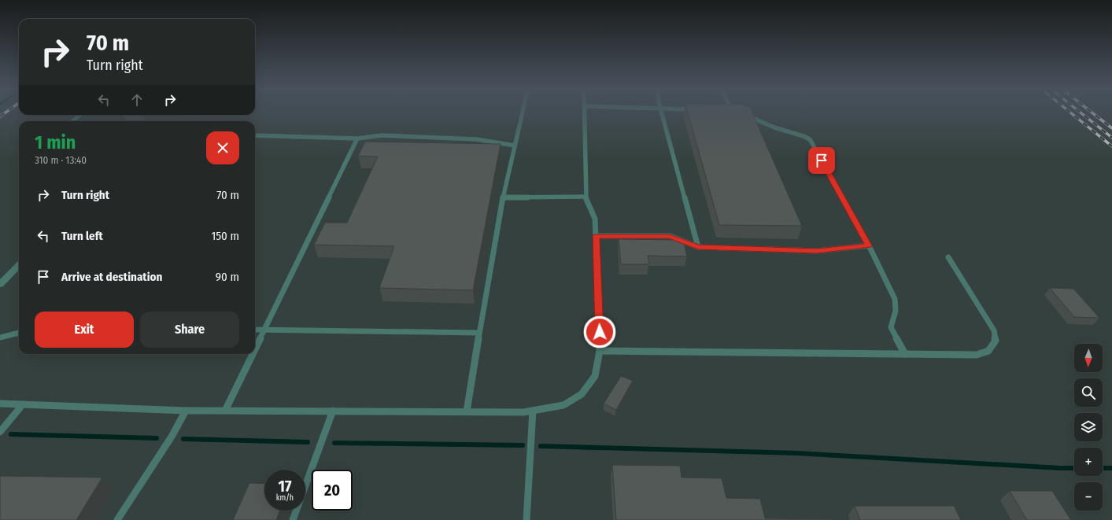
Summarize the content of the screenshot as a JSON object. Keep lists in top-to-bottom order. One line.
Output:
{"north":"bottom","page":{"turn":["70 m","Turn right"],"heading":["1 min","310 m · 13:40"],"list":[{"name":"Turn right","value":"70 m"},{"name":"Turn left","value":"150 m"},{"name":"Arrive at destination","value":"90 m"}],"buttons":["Exit","Share"],"map_buttons":["+","−"],"speed":"17 km/h","limit":"20"}}
